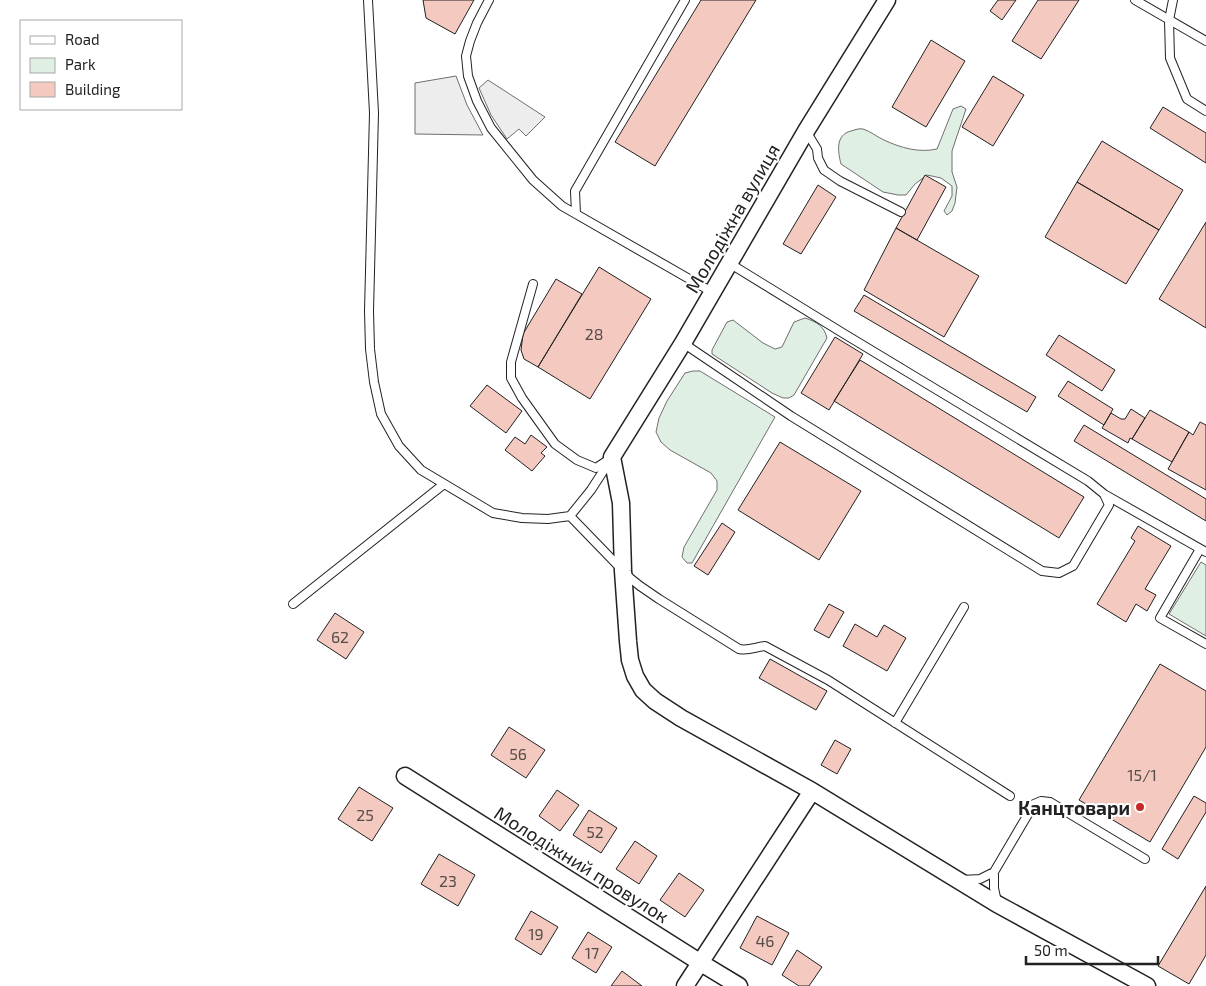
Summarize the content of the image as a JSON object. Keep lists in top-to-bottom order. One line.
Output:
{"streets":{"street":["Молодіжна вулиця","Молодіжний провулок"]},"places":["Канцтовари"],"house_numbers":["28","62","56","15/1","25","52","23","19","46","17"],"legend":["Road","Park","Building"],"scale_bar":"50 m"}
